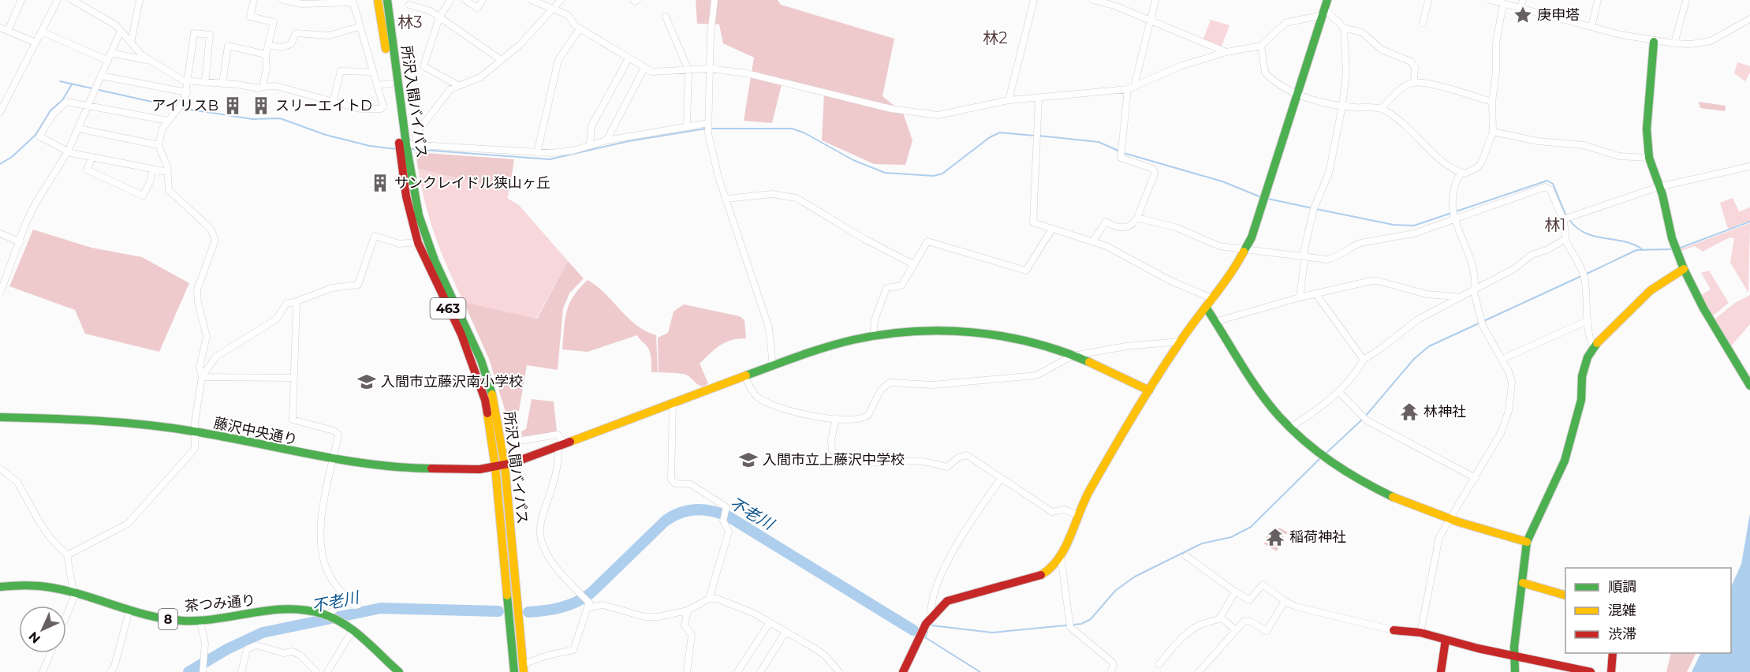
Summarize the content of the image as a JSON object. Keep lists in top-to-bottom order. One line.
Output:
{"streets":{"main road":["所沢入間バイパス","463","藤沢中央通り","茶つみ通り","8"]},"crossings":[["所沢入間バイパス","藤沢中央通り"]],"districts":["林3","林2","林1"],"water":["不老川"],"places":{"place":["庚申塔"],"building":["アイリスB","スリーエイトD","サンクレイドル狭山ヶ丘"],"school or university":["入間市立藤沢南小学校","入間市立上藤沢中学校"],"temple":["林神社","稲荷神社"]},"legend":["順調","混雑","渋滞"],"north":"bottom left"}
